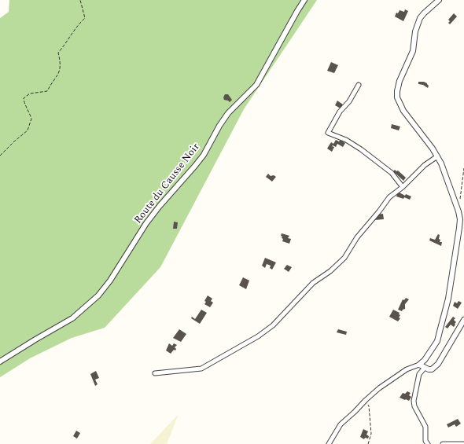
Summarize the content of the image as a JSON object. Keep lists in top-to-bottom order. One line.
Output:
{"streets":{"street":["Route du Causse Noir"]}}
